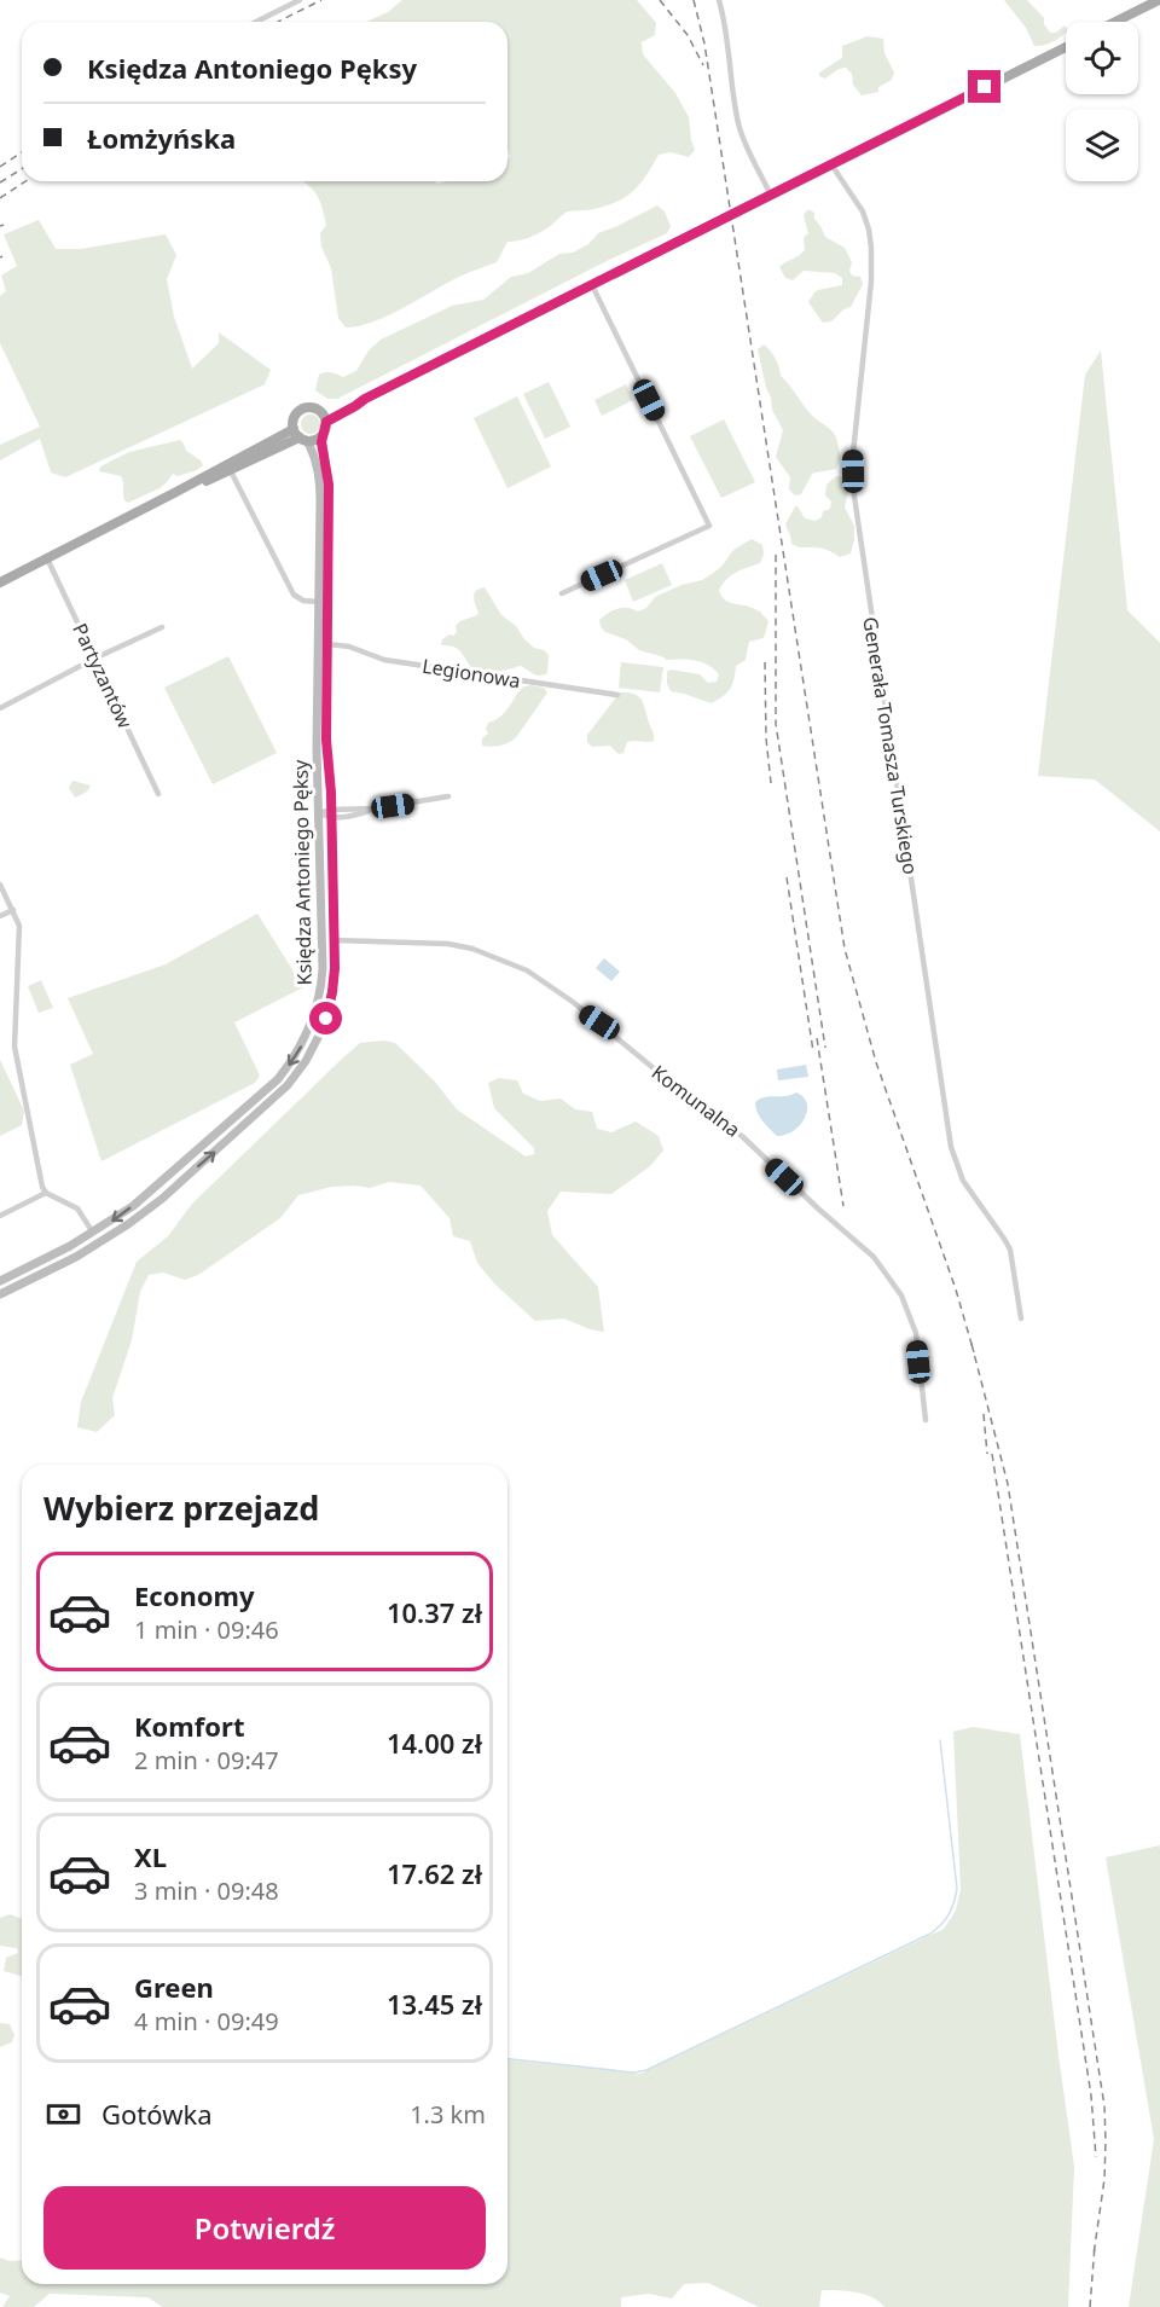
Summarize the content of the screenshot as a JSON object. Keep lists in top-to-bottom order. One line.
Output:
{"streets":{"main road":["Księdza Antoniego Pęksy"],"street":["Legionowa","Partyzantów","Generała Tomasza Turskiego","Komunalna"]},"crossings":[["Legionowa","Księdza Antoniego Pęksy"],["Księdza Antoniego Pęksy","Komunalna"]],"page":{"banner":["Księdza Antoniego Pęksy","Łomżyńska"],"heading":"Wybierz przejazd","list":[{"name":"Economy","note":"1 min · 09:46","value":"10.37 zł"},{"name":"Komfort","note":"2 min · 09:47","value":"14.00 zł"},{"name":"XL","note":"3 min · 09:48","value":"17.62 zł"},{"name":"Green","note":"4 min · 09:49","value":"13.45 zł"}],"pay":["Gotówka","1.3 km"],"buttons":"Potwierdź"}}
